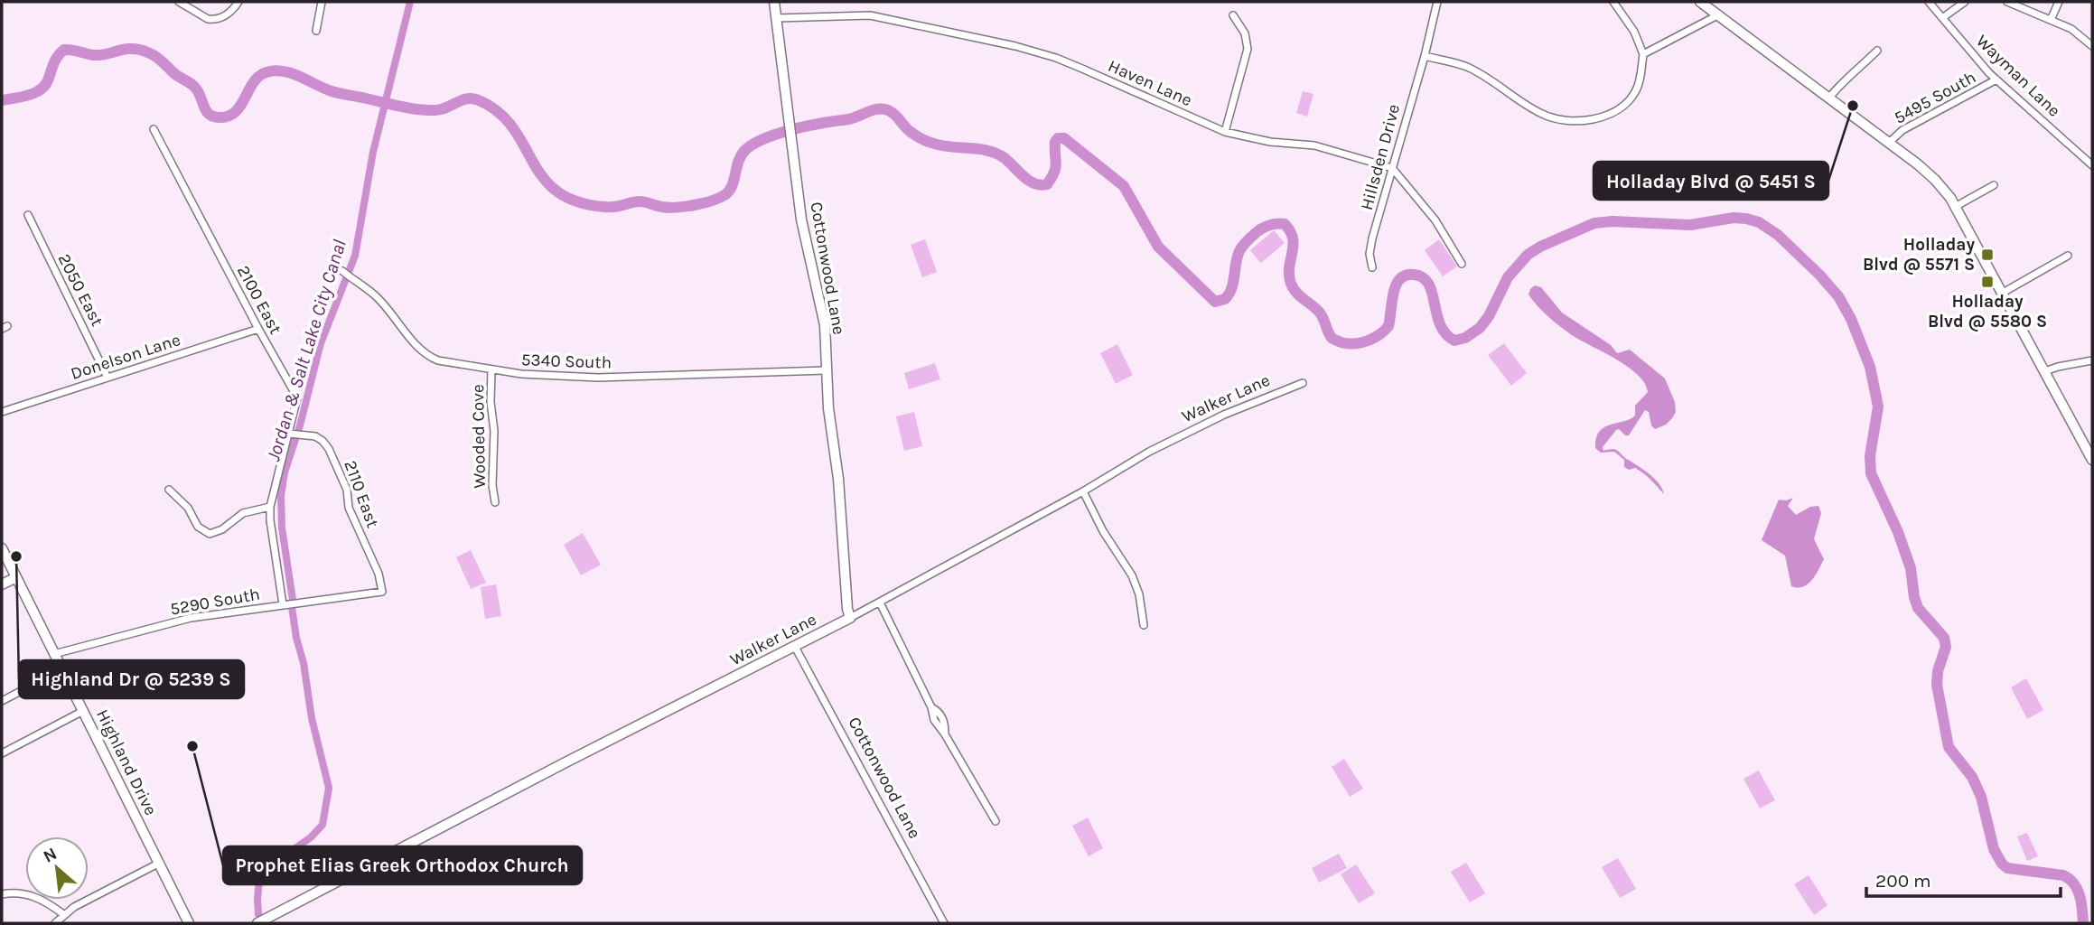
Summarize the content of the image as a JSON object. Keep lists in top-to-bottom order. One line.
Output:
{"streets":{"street":["Wayman Lane","Haven Lane","5495 South","Hillsden Drive","Cottonwood Lane","2050 East","2100 East","Donelson Lane","5340 South","Walker Lane","Wooded Cove","2110 East","5290 South","Highland Drive"]},"crossings":[["Wayman Lane","5495 South"],["Haven Lane","Hillsden Drive"],["Haven Lane","Cottonwood Lane"],["Cottonwood Lane","5340 South"],["Cottonwood Lane","Walker Lane"],["2050 East","Donelson Lane"],["2100 East","Donelson Lane"],["2100 East","2110 East"],["2100 East","5290 South"],["5340 South","Wooded Cove"],["2110 East","5290 South"],["5290 South","Highland Drive"]],"water":["Jordan & Salt Lake City Canal"],"places":{"other":["Holladay Blvd @ 5451 S","Highland Dr @ 5239 S","Prophet Elias Greek Orthodox Church"],"transit":["Holladay Blvd @ 5571 S","Holladay Blvd @ 5580 S"]},"scale_bar":"200 m","north":"top left"}
